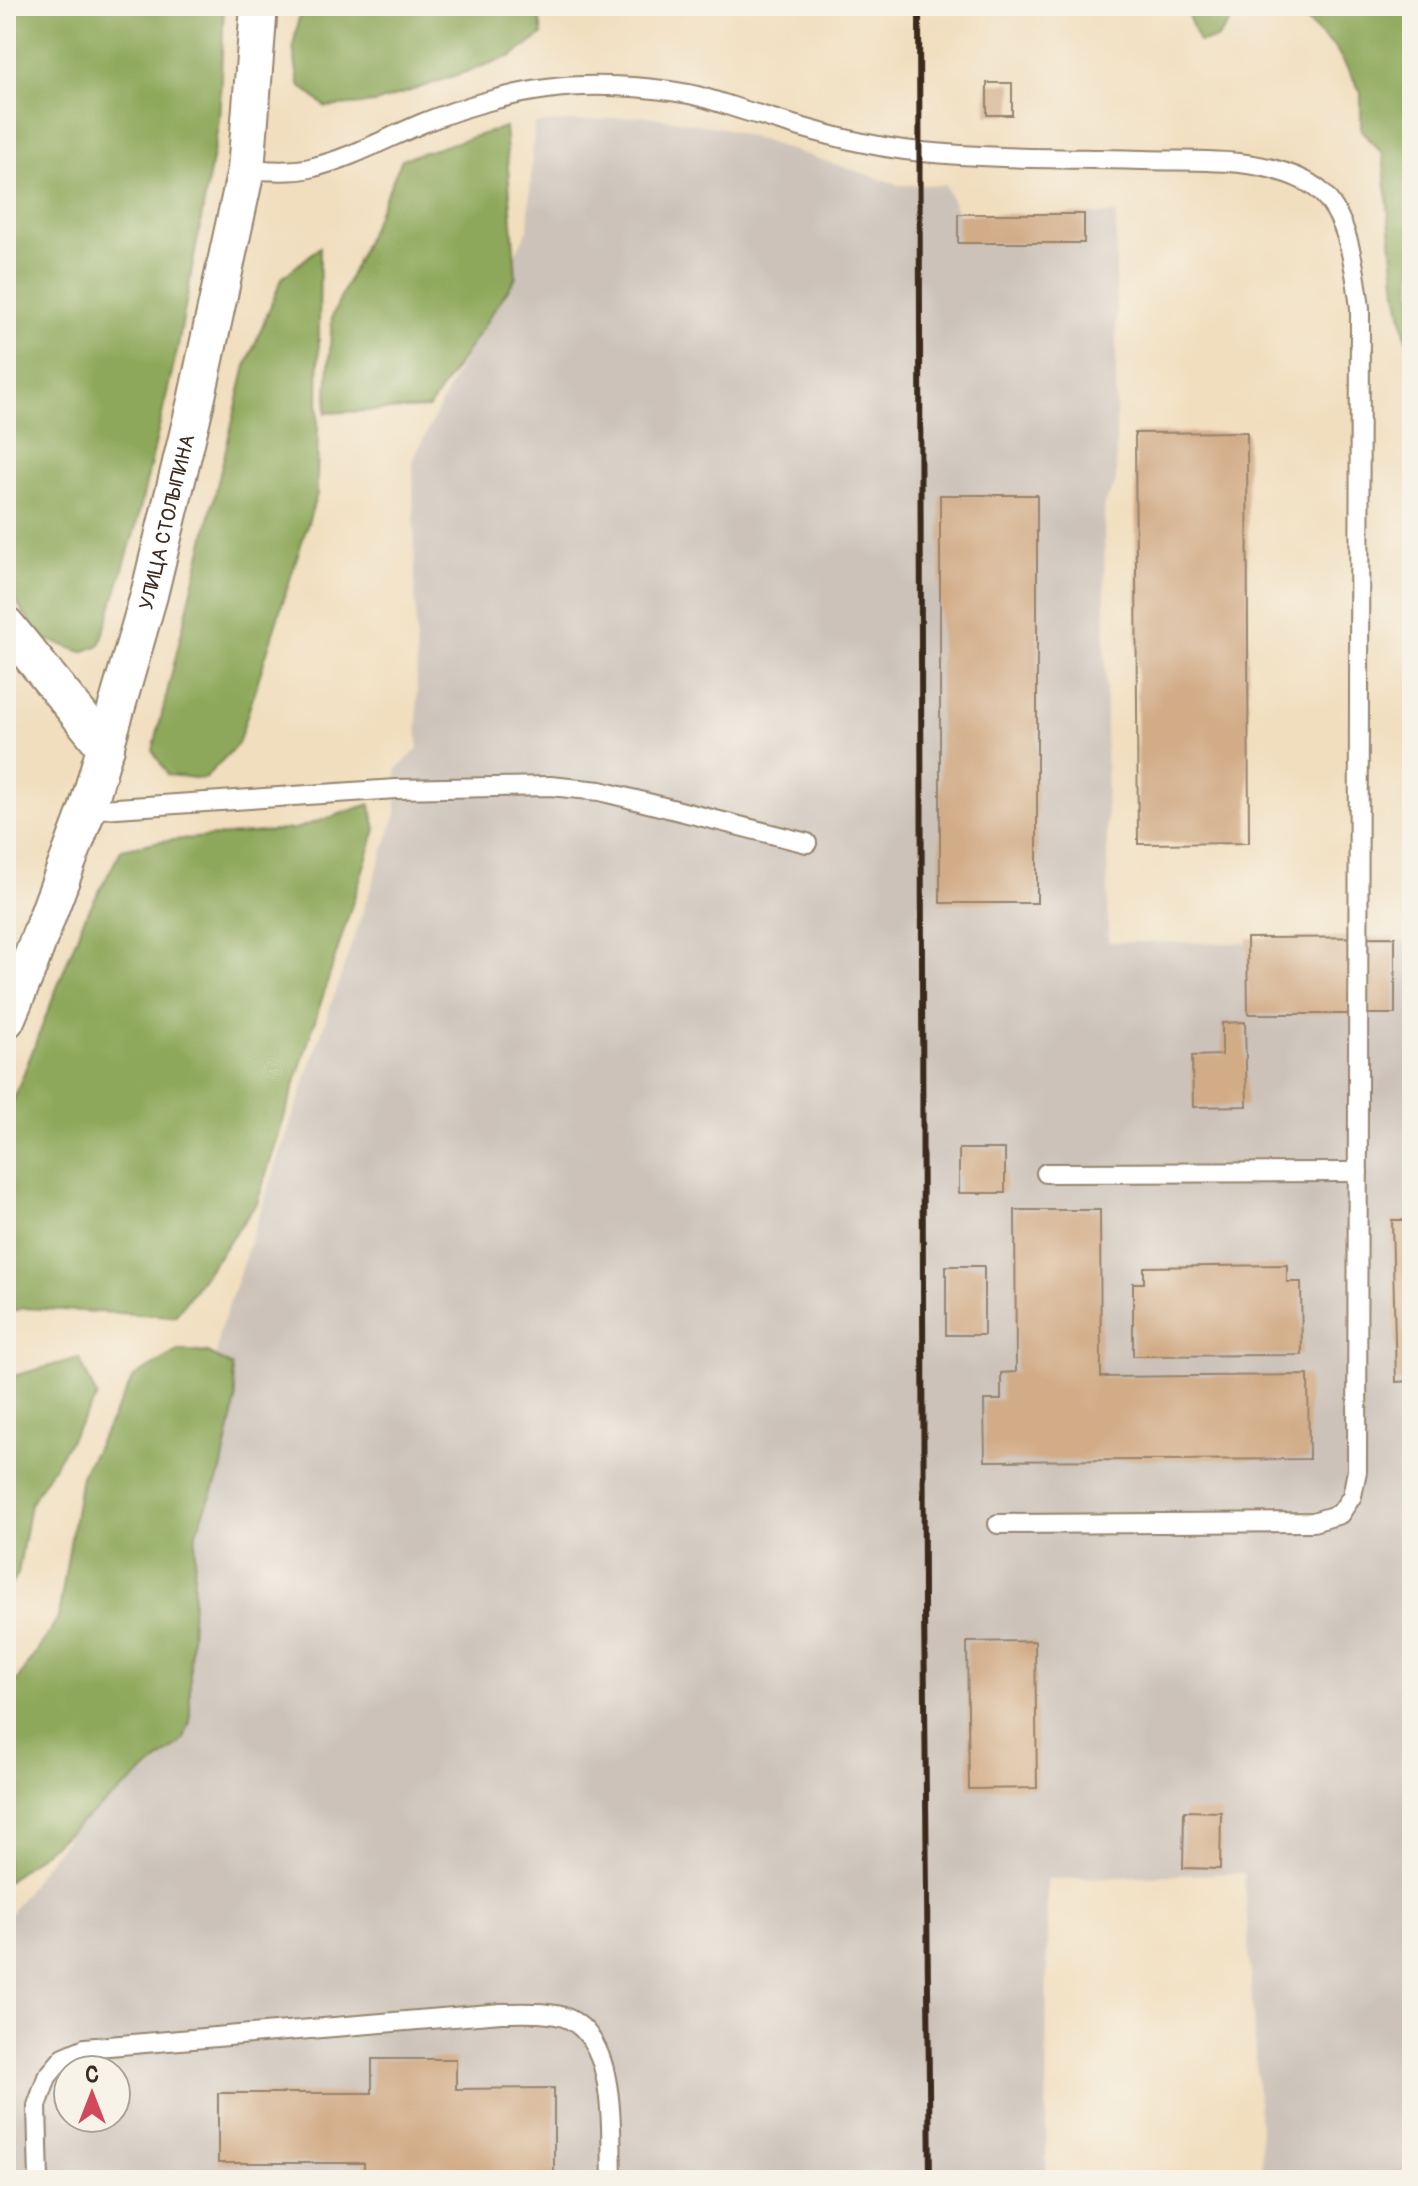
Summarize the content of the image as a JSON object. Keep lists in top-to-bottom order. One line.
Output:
{"streets":{"street":["УЛИЦА СТОЛЫПИНА"]},"north":"top"}
